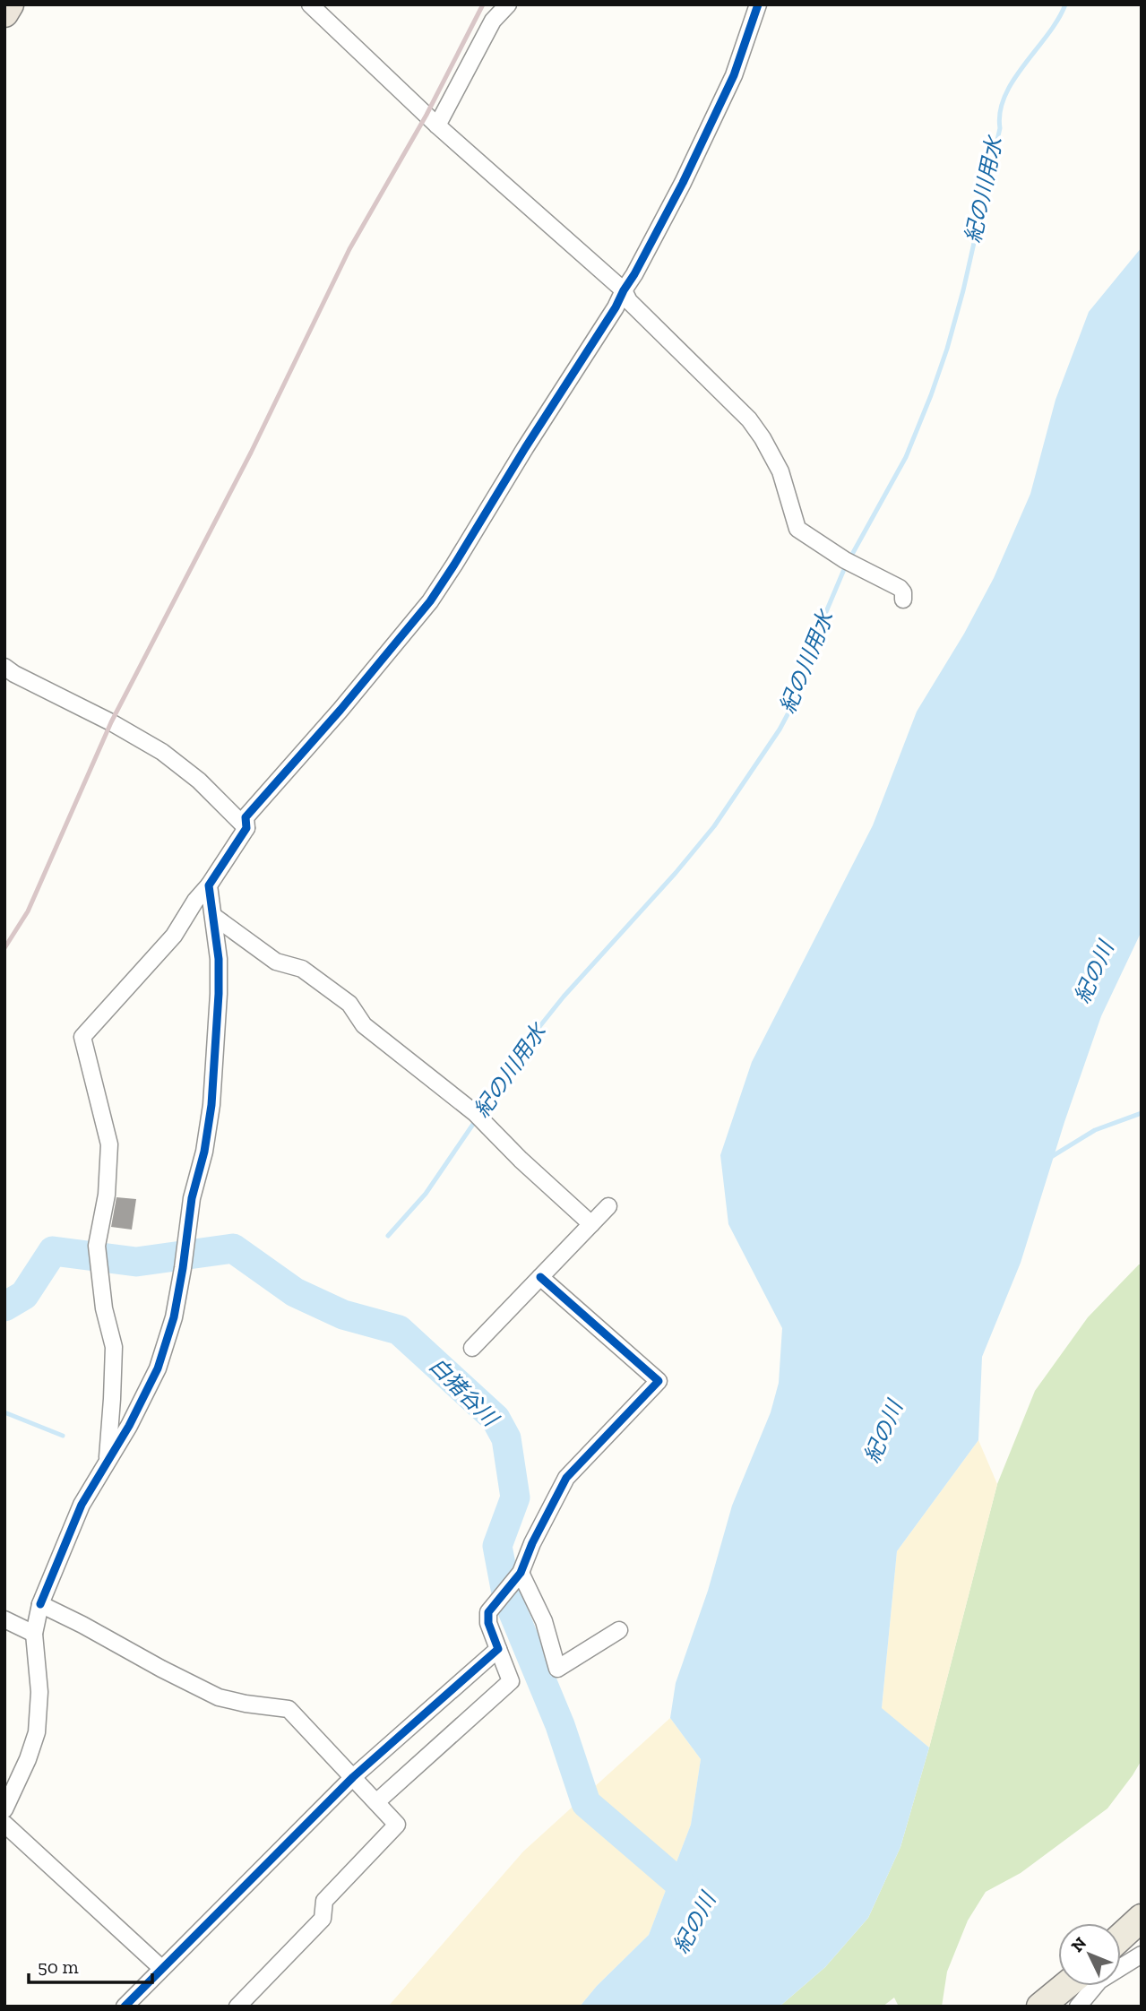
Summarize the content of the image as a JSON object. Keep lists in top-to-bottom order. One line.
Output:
{"water":["紀の川用水","紀の川","白猪谷川"],"scale_bar":"50 m","north":"top left"}
